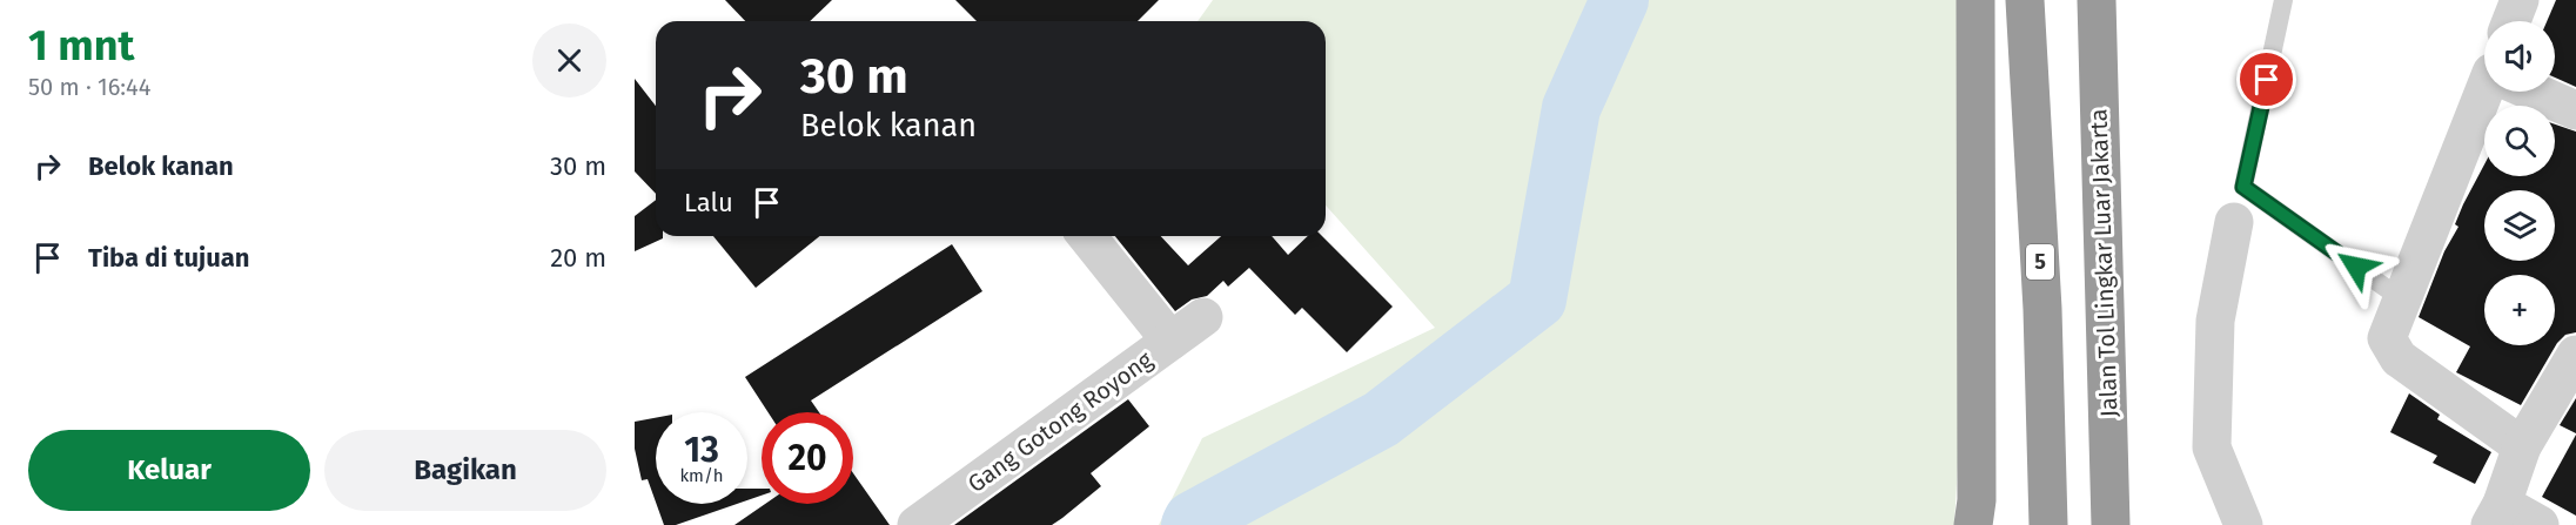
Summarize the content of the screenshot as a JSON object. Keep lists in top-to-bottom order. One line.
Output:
{"streets":{"highway":["5","Jalan Tol Lingkar Luar Jakarta"],"street":["Gang Gotong Royong"]},"page":{"heading":["1 mnt","50 m · 16:44"],"map_buttons":"+","turn":["30 m","Belok kanan"],"list":[{"name":"Belok kanan","value":"30 m"},{"name":"Tiba di tujuan","value":"20 m"}],"then":"Lalu","speed":"13 km/h","limit":"20","buttons":["Keluar","Bagikan"]}}
